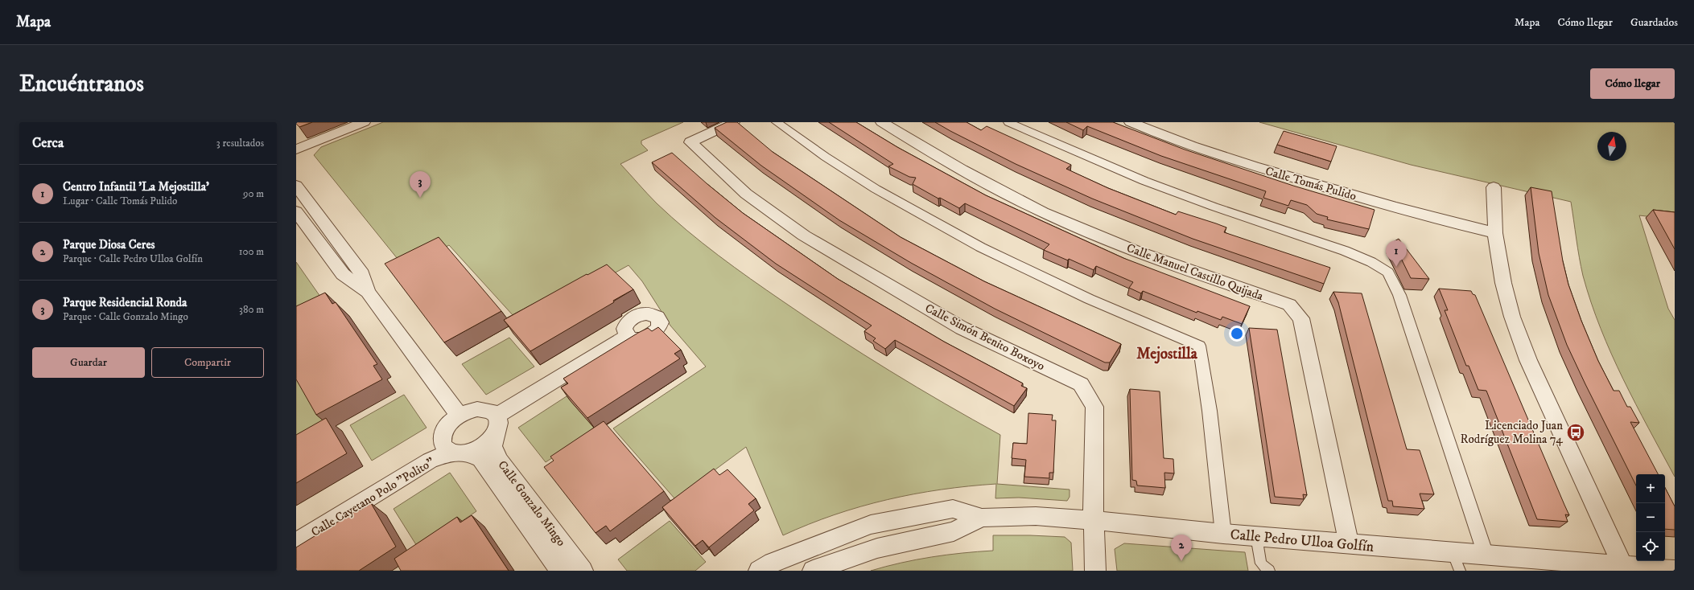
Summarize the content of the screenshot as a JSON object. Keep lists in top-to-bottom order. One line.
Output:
{"streets":{"street":["Calle Tomás Pulido","Calle Manuel Castillo Quijada","Calle Simón Benito Boxoyo","Calle Cayetano Polo \"Polito\"","Calle Gonzalo Mingo","Calle Pedro Ulloa Golfín"]},"crossings":[["Calle Manuel Castillo Quijada","Calle Pedro Ulloa Golfín"],["Calle Simón Benito Boxoyo","Calle Pedro Ulloa Golfín"],["Calle Cayetano Polo \"Polito\"","Calle Gonzalo Mingo"]],"districts":["Mejostilla"],"places":{"bus stop":["Licenciado Juan Rodríguez Molina 74"]},"north":"top","page":{"header":"Mapa","nav":["Mapa","Cómo llegar","Guardados"],"buttons":["Cómo llegar",["Guardar","Compartir"]],"title":"Encuéntranos","heading":["Cerca","3 resultados"],"list":[{"mark":"1","name":"Centro Infantil 'La Mejostilla'","note":"Lugar · Calle Tomás Pulido","value":"90 m"},{"mark":"2","name":"Parque Diosa Ceres","note":"Parque · Calle Pedro Ulloa Golfín","value":"100 m"},{"mark":"3","name":"Parque Residencial Ronda","note":"Parque · Calle Gonzalo Mingo","value":"380 m"}],"pins":["3","1","2"],"map_buttons":["+","−"]}}
